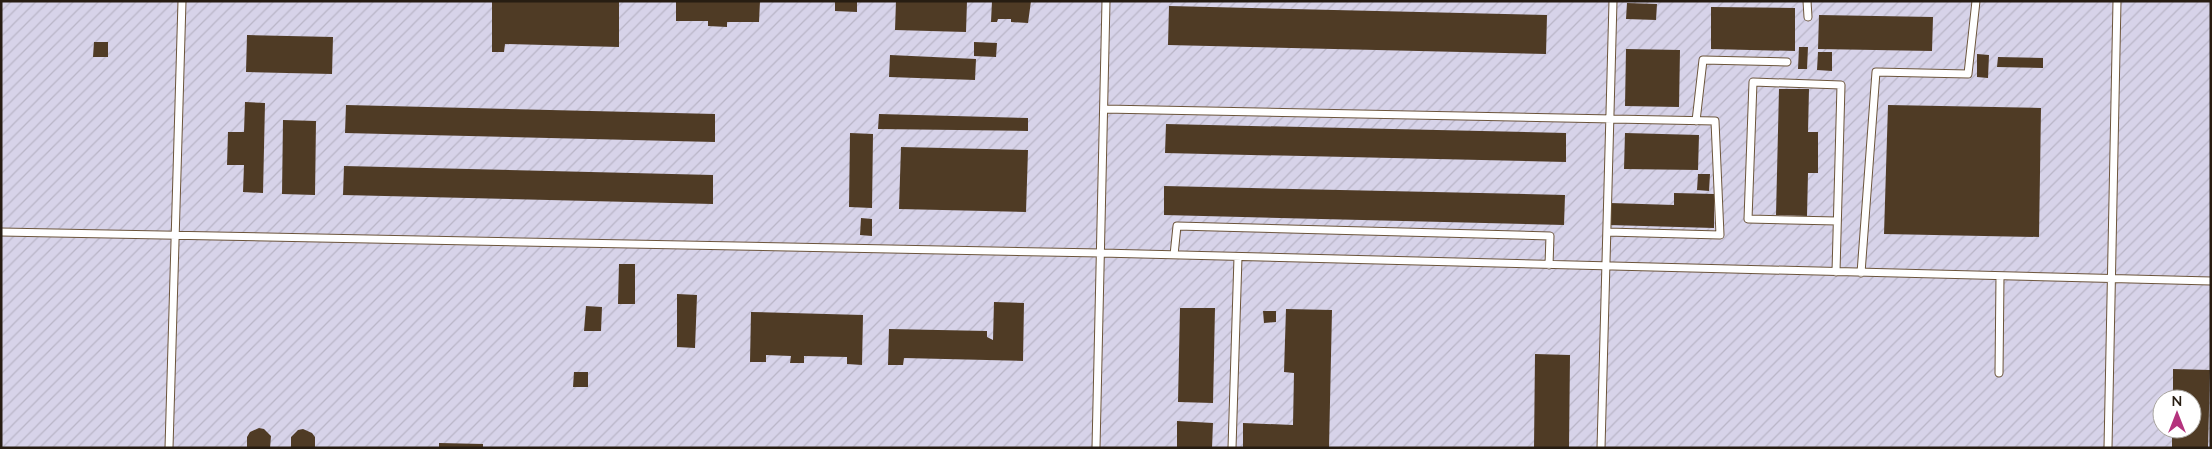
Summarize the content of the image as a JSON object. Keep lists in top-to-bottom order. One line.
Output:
{"north":"top"}
